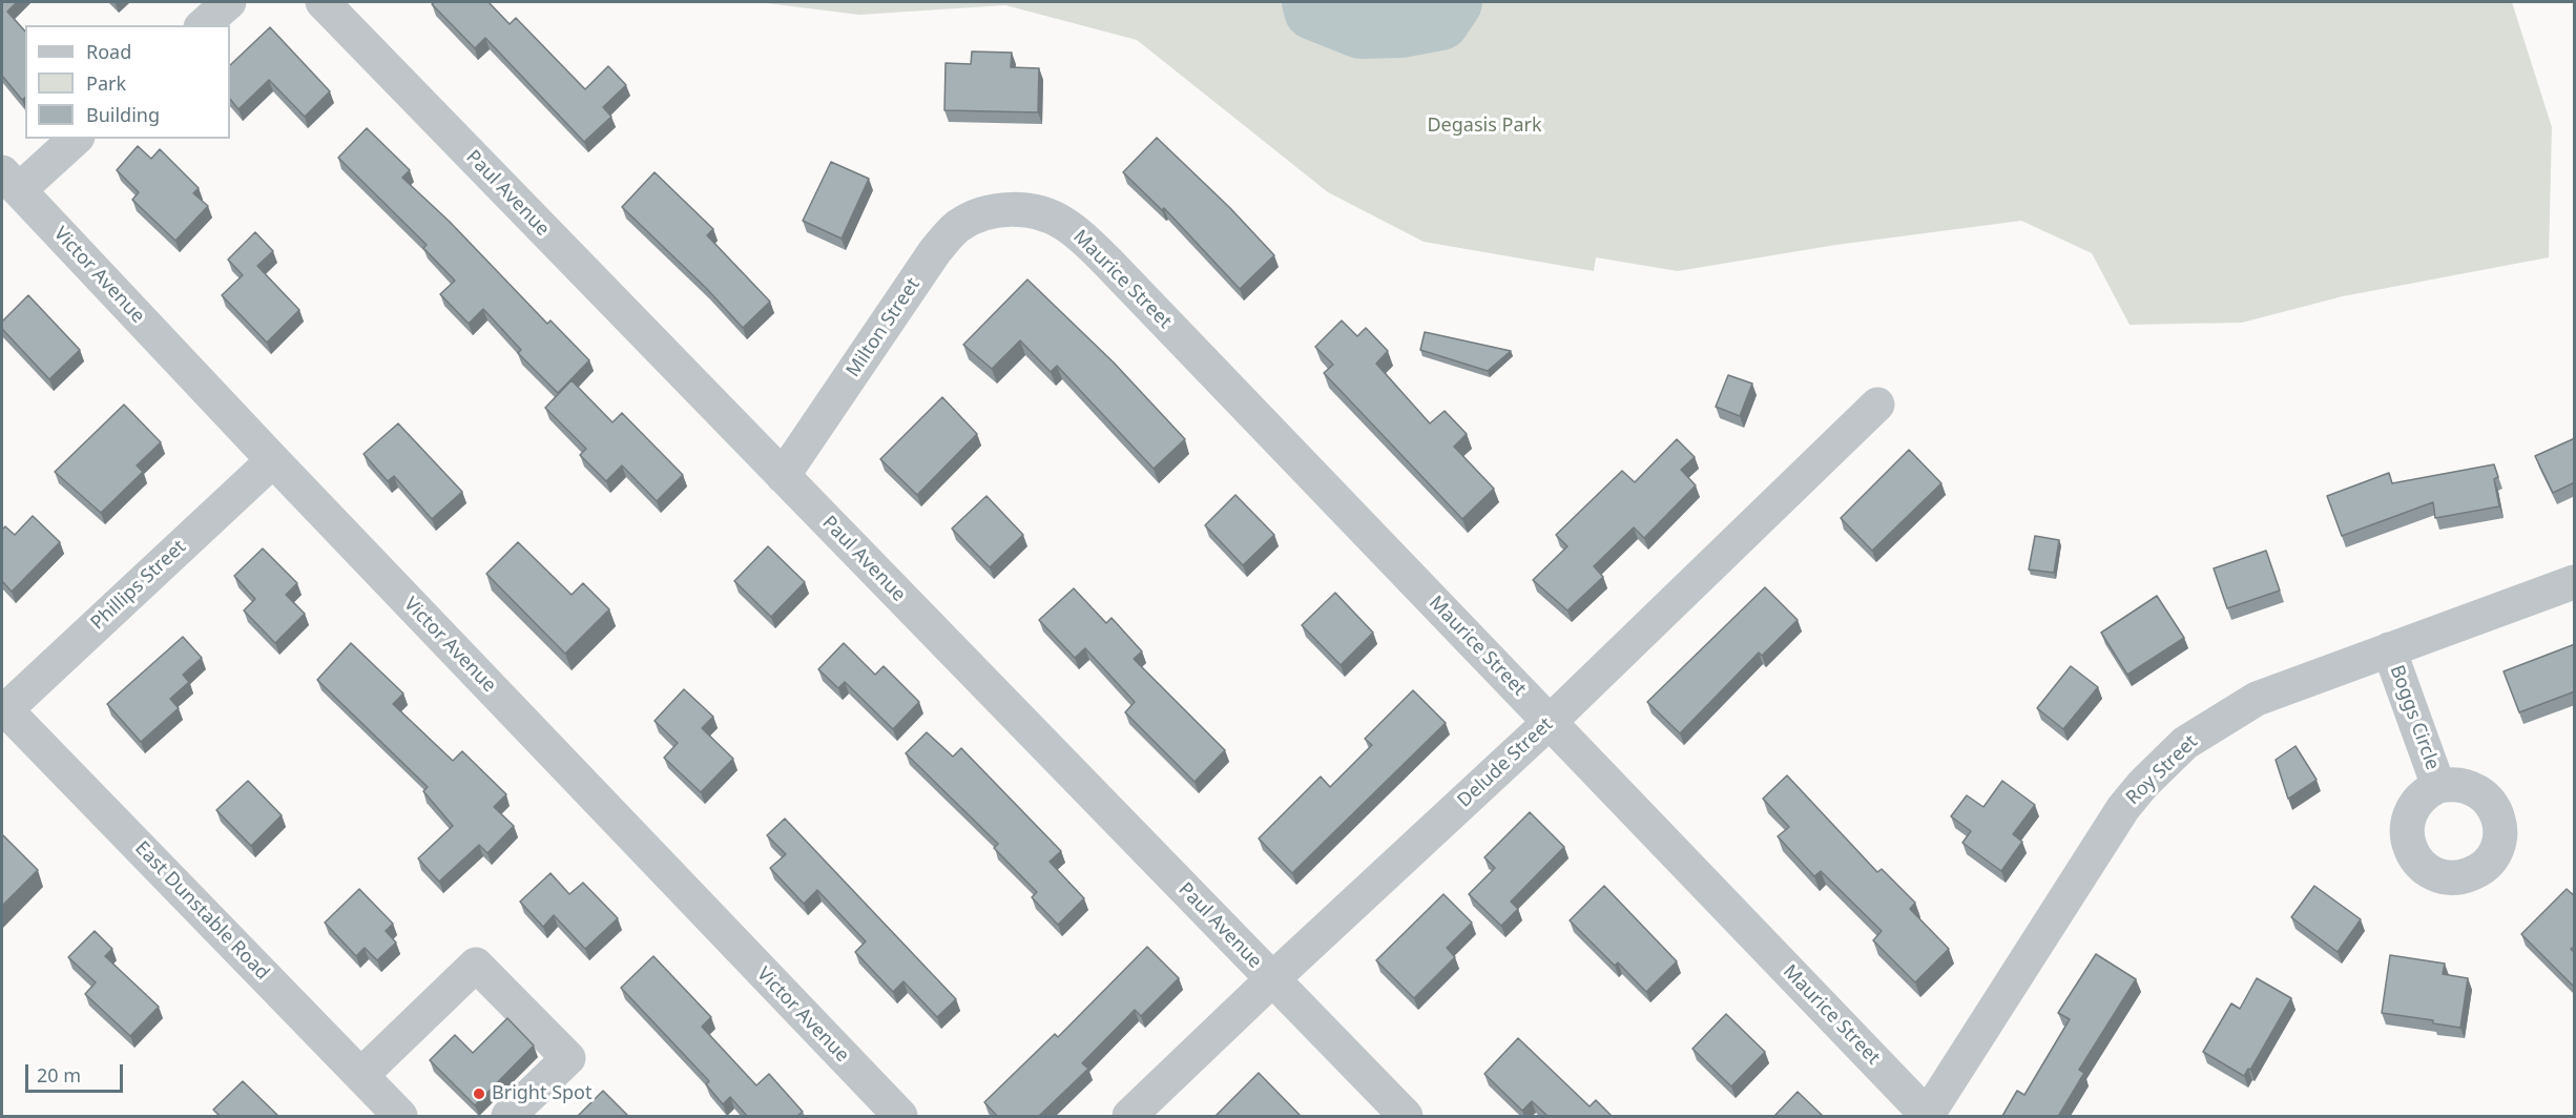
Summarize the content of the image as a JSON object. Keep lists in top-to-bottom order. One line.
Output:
{"streets":{"street":["Paul Avenue","Victor Avenue","Maurice Street","Milton Street","Phillips Street","Boggs Circle","Delude Street","Roy Street","East Dunstable Road"]},"crossings":[["Paul Avenue","Milton Street"],["Paul Avenue","Delude Street"],["Victor Avenue","Phillips Street"],["Maurice Street","Milton Street"],["Maurice Street","Delude Street"],["Maurice Street","Roy Street"],["Phillips Street","East Dunstable Road"],["Boggs Circle","Roy Street"]],"parks":["Degasis Park"],"places":["Bright Spot"],"legend":["Road","Park","Building"],"scale_bar":"20 m"}
